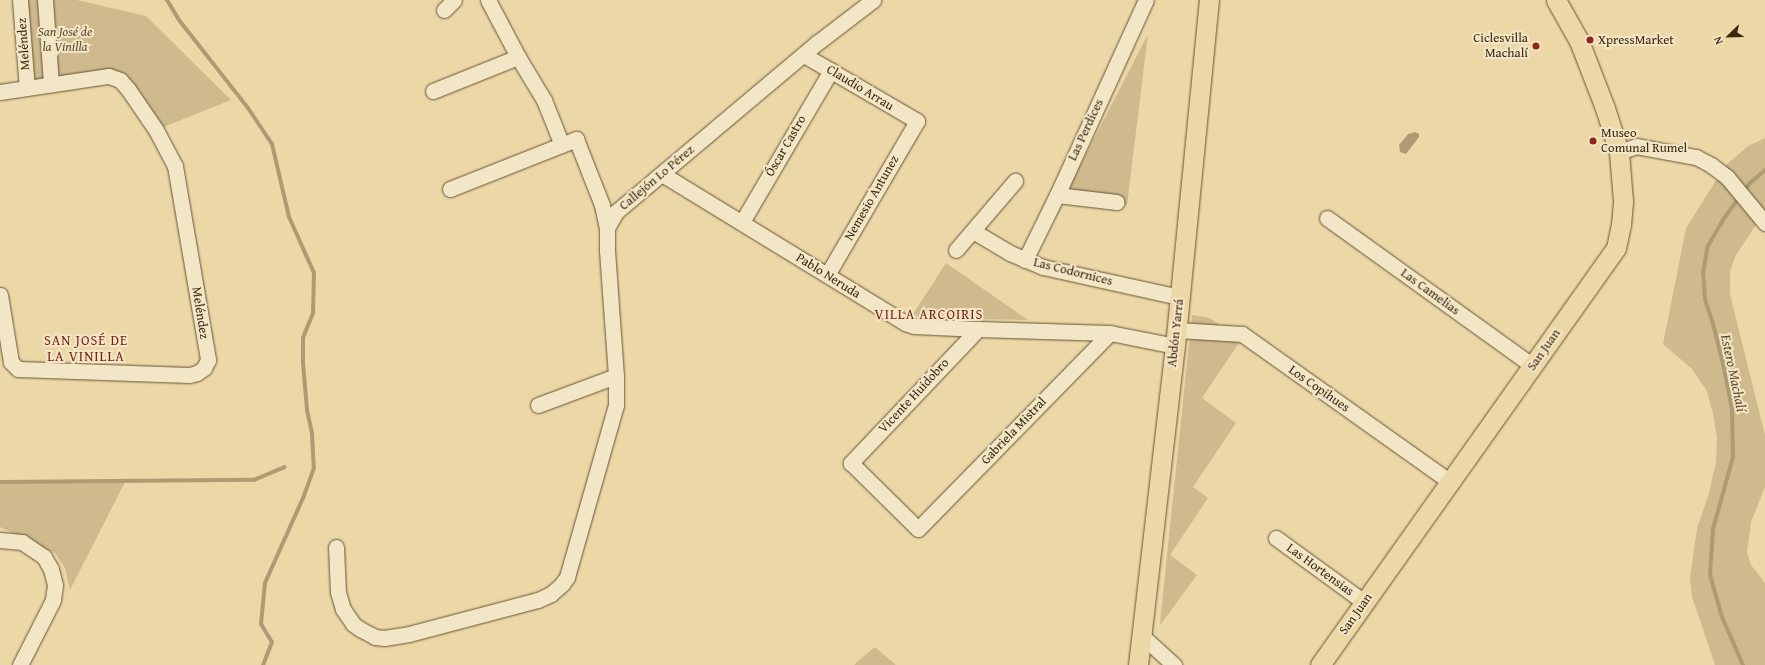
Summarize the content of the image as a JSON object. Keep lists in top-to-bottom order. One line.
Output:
{"streets":{"main road":["Abdón Yarrá","San Juan"],"street":["Meléndez","Claudio Arrau","Las Perdices","Óscar Castro","Callejón Lo Pérez","Nemesio Antunez","Las Codornices","Pablo Neruda","Las Camelias","Los Copihues","Vicente Huidobro","Gabriela Mistral","Las Hortensias"]},"crossings":[["Claudio Arrau","Óscar Castro"],["Claudio Arrau","Callejón Lo Pérez"],["Claudio Arrau","Nemesio Antunez"],["Las Perdices","Las Codornices"],["Óscar Castro","Pablo Neruda"],["Callejón Lo Pérez","Pablo Neruda"],["Nemesio Antunez","Pablo Neruda"],["Las Codornices","Abdón Yarrá"],["Pablo Neruda","Abdón Yarrá"],["Pablo Neruda","Los Copihues"],["Pablo Neruda","Vicente Huidobro"],["Pablo Neruda","Gabriela Mistral"],["Las Camelias","San Juan"],["Abdón Yarrá","Los Copihues"],["San Juan","Los Copihues"],["San Juan","Las Hortensias"],["Vicente Huidobro","Gabriela Mistral"]],"districts":["VILLA ARCOIRIS","SAN JOSÉ DE LA VINILLA"],"water":["Estero Machalí"],"parks":["San José de la Vinilla"],"places":["XpressMarket","Ciclesvilla Machalí","Museo Comunal Rumel"],"north":"bottom left"}
